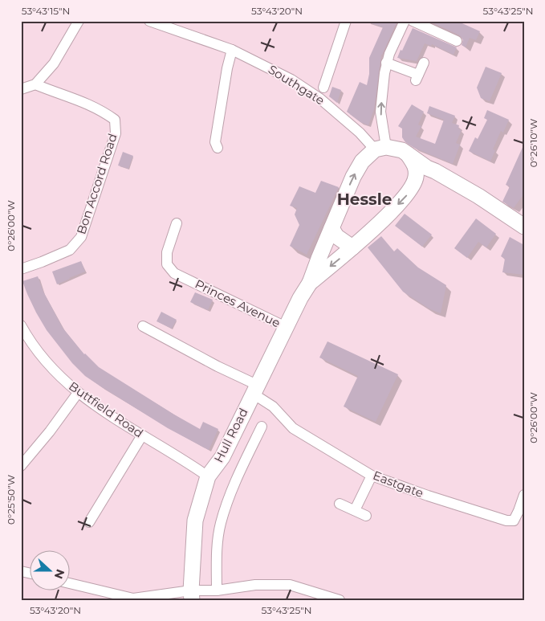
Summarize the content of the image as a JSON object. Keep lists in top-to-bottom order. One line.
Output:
{"streets":{"street":["Southgate","Bon Accord Road","Princes Avenue","Buttfield Road","Hull Road","Eastgate"]},"crossings":[["Princes Avenue","Hull Road"],["Buttfield Road","Hull Road"],["Hull Road","Eastgate"]],"districts":["Hessle"],"north":"right","coordinates":["53°43'15\"N","53°43'20\"N","53°43'25\"N","0°26'10\"W","0°26'00\"W","0°25'50\"W"]}
